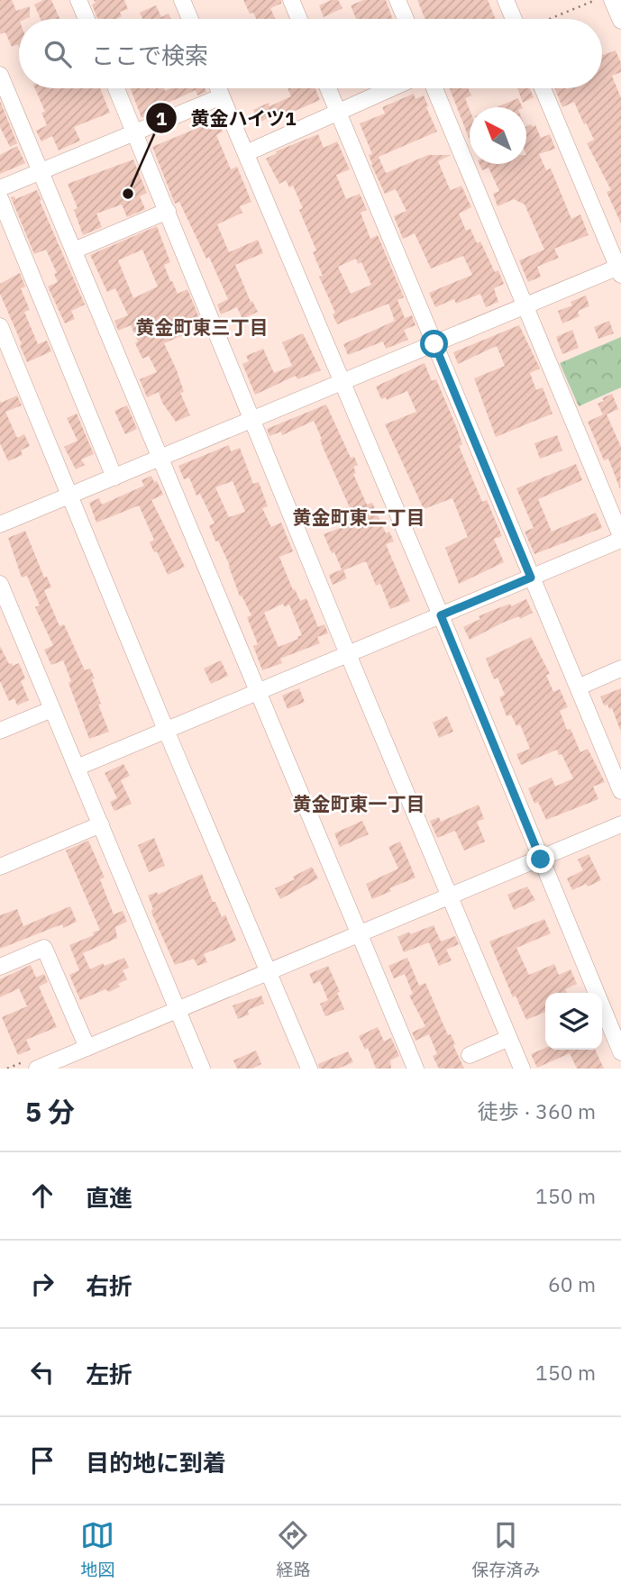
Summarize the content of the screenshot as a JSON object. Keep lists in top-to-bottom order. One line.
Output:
{"districts":["黄金町東三丁目","黄金町東二丁目","黄金町東一丁目"],"places":["黄金ハイツ1"],"north":"top left","page":{"search":"ここで検索","heading":["5 分","徒歩 · 360 m"],"list":[["直進","150 m"],["右折","60 m"],["左折","150 m"],"目的地に到着"],"nav":["地図","経路","保存済み"]}}
